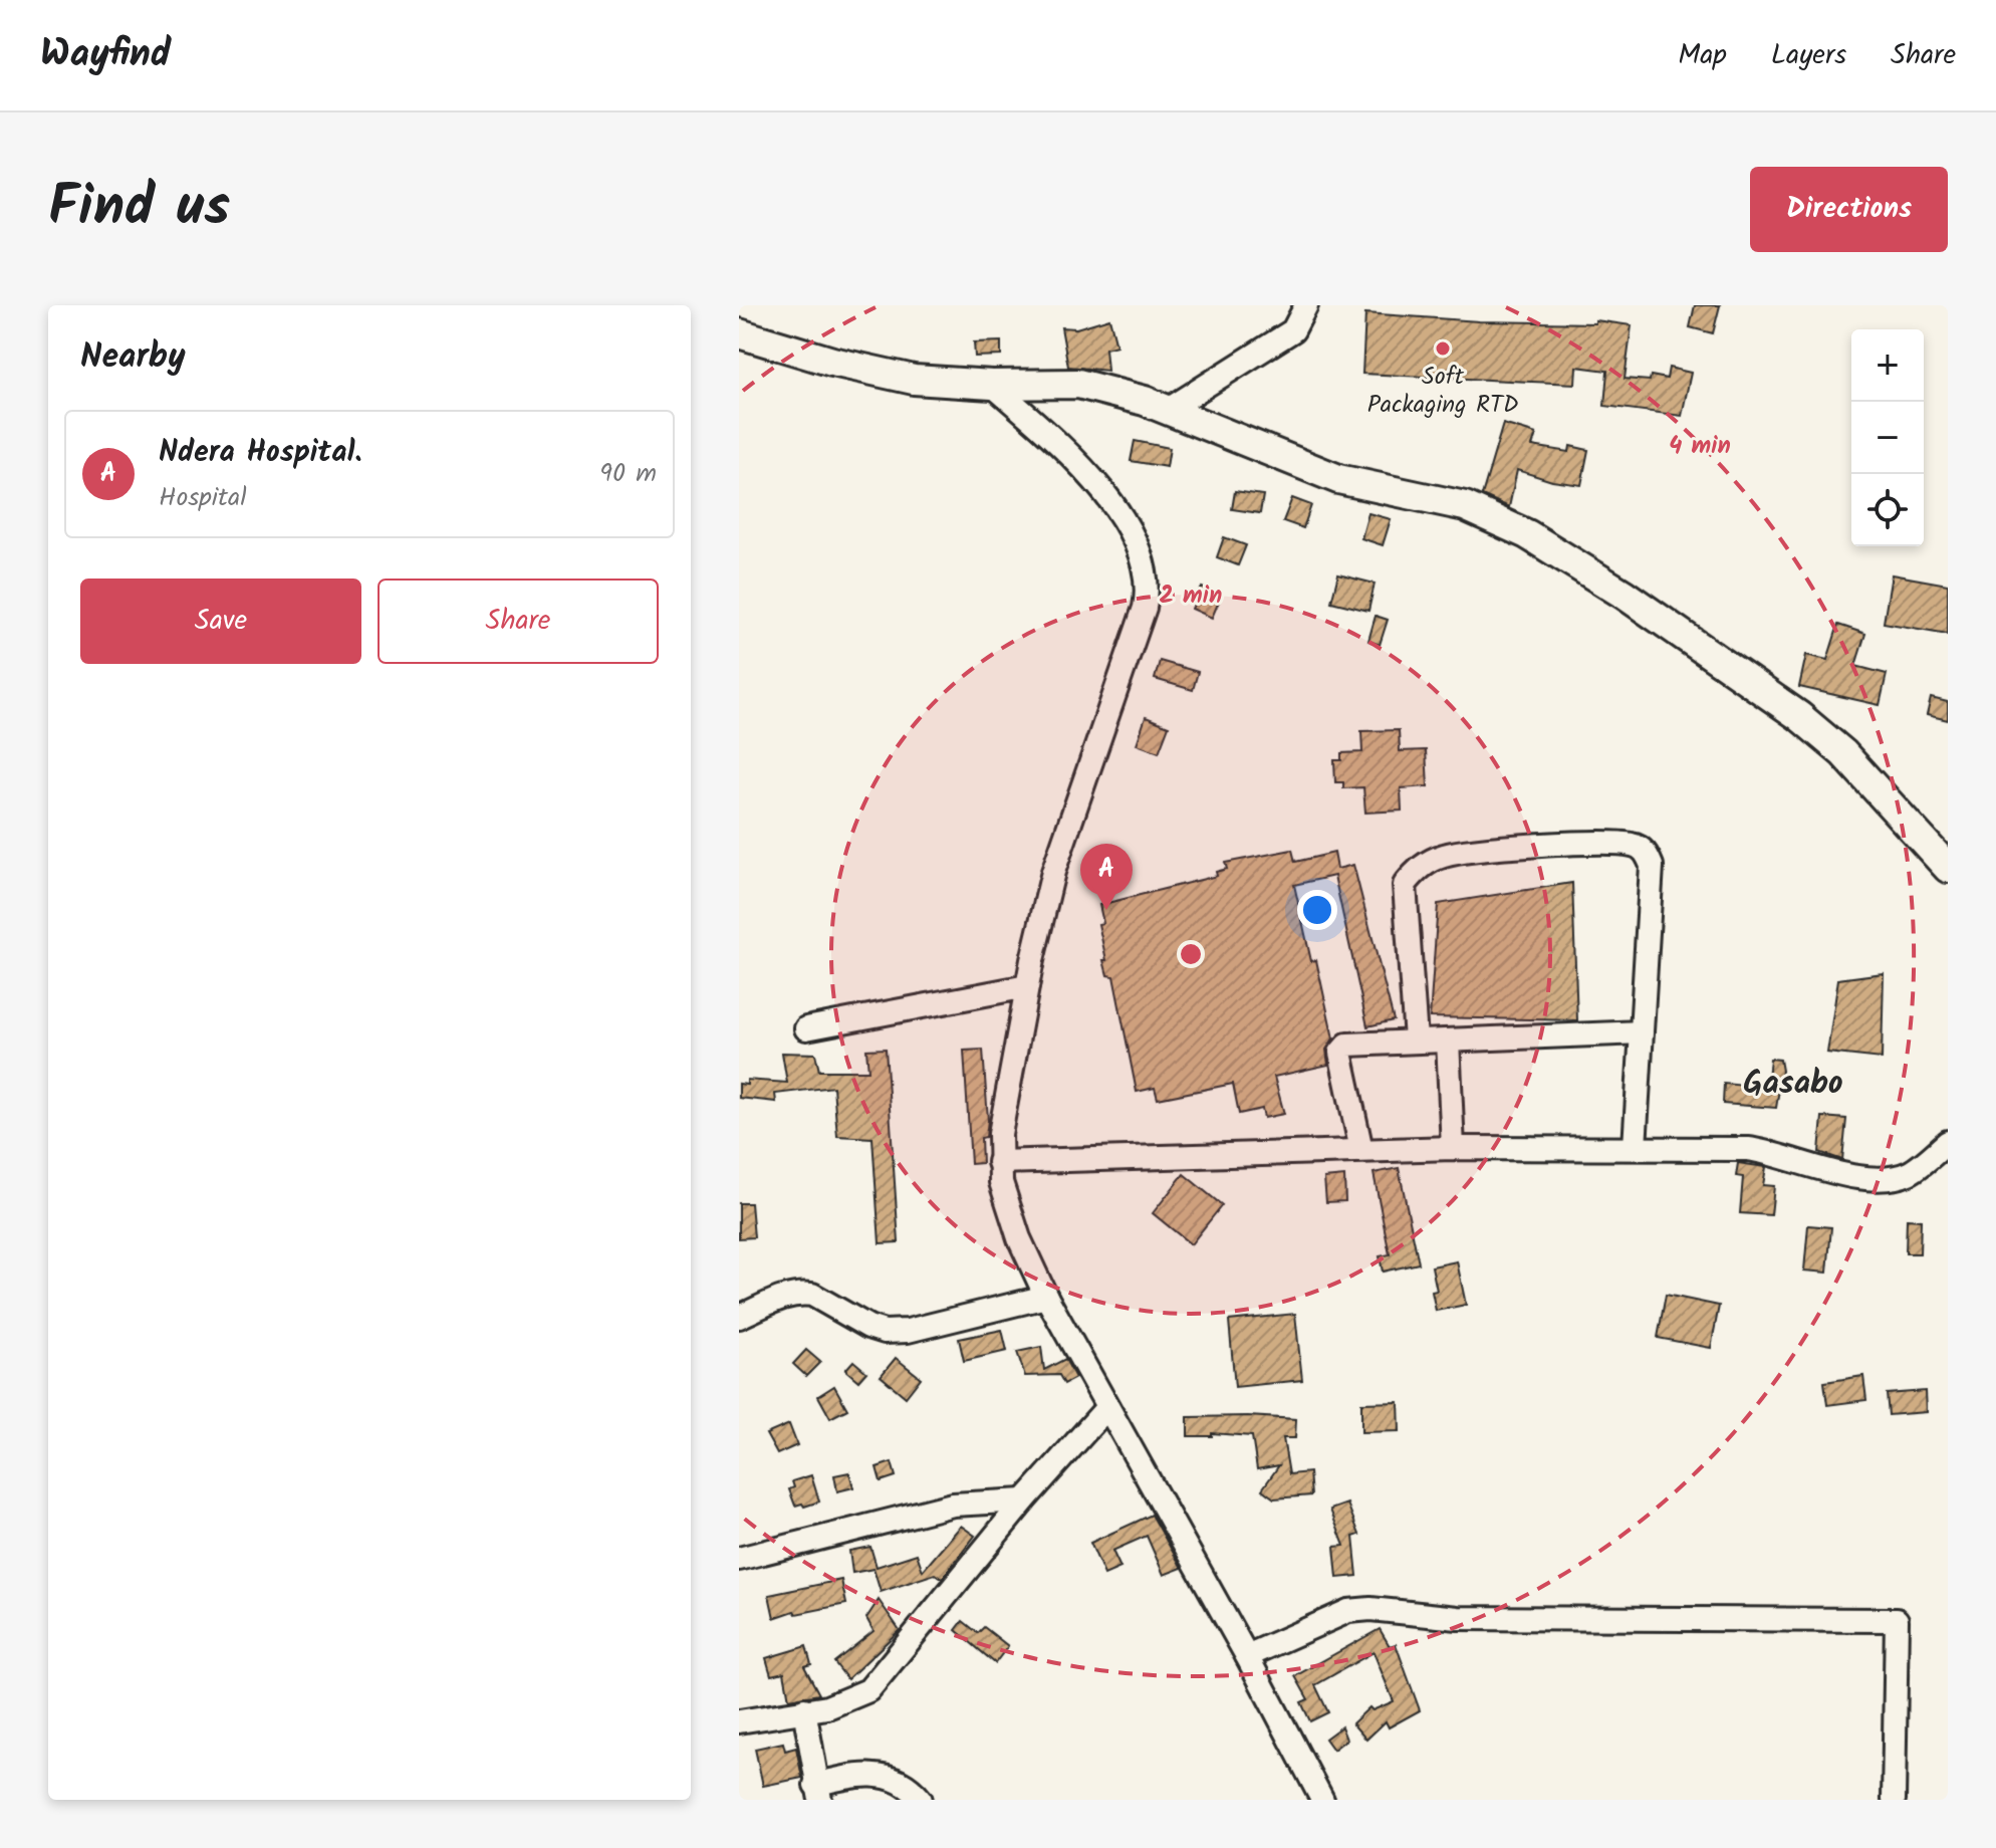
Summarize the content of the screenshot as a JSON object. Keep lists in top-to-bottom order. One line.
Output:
{"districts":["Gasabo"],"places":["Soft Packaging RTD"],"page":{"header":"Wayfind","nav":["Map","Layers","Share"],"title":"Find us","buttons":["Directions",["Save","Share"]],"heading":"Nearby","map_buttons":["+","−"],"list":[{"mark":"A","name":"Ndera Hospital.","note":"Hospital","value":"90 m"}],"pins":"A"},"rings":["4 min","2 min"]}
